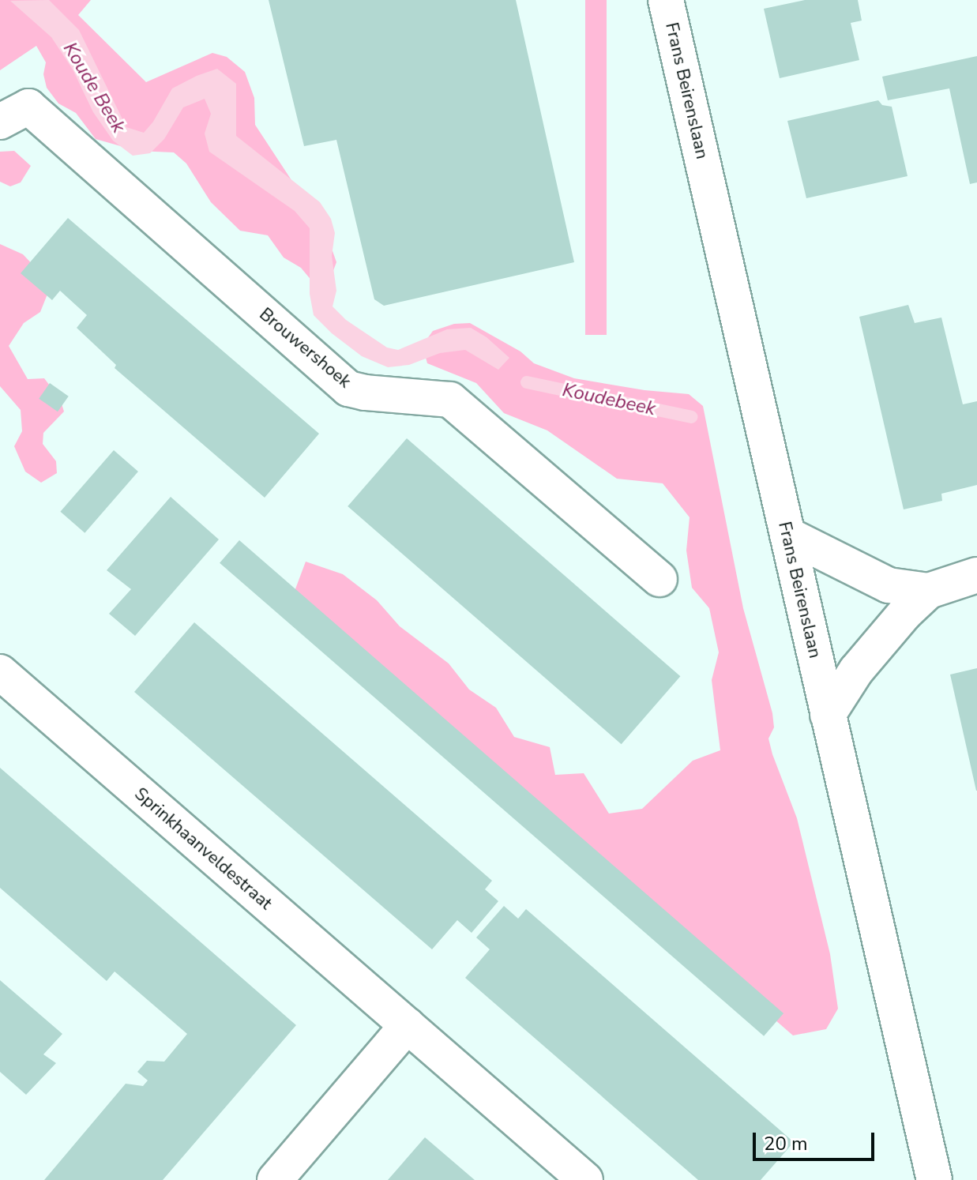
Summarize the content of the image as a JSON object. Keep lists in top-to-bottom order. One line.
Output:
{"streets":{"street":["Frans Beirenslaan","Brouwershoek","Sprinkhaanveldestraat"]},"water":["Koude Beek","Koudebeek"],"scale_bar":"20 m"}
